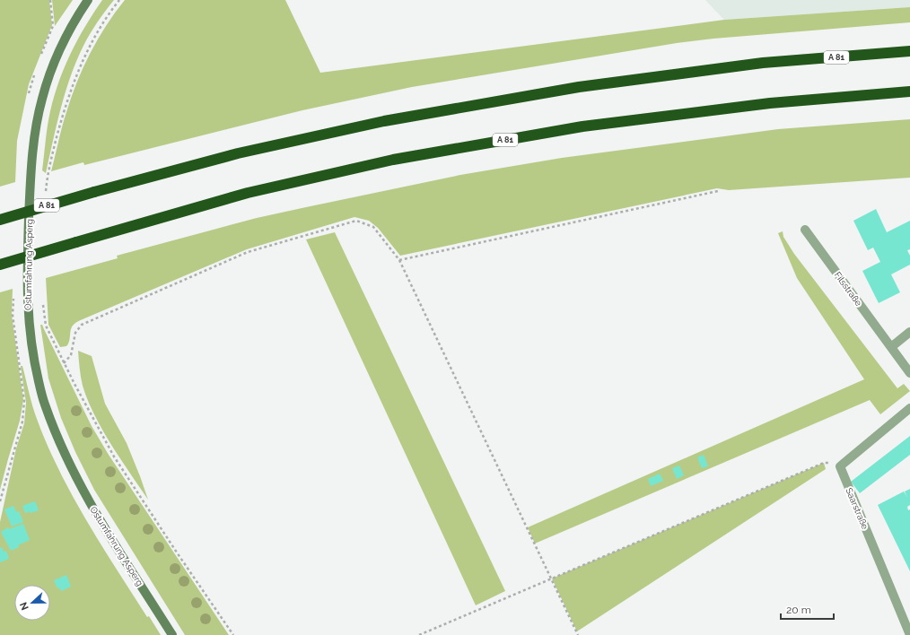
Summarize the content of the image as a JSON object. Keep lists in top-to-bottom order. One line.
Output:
{"streets":{"highway":["A 81"],"street":["Ostumfahrung Asperg","Filsstraße","Saarstraße"]},"scale_bar":"20 m","north":"left"}
